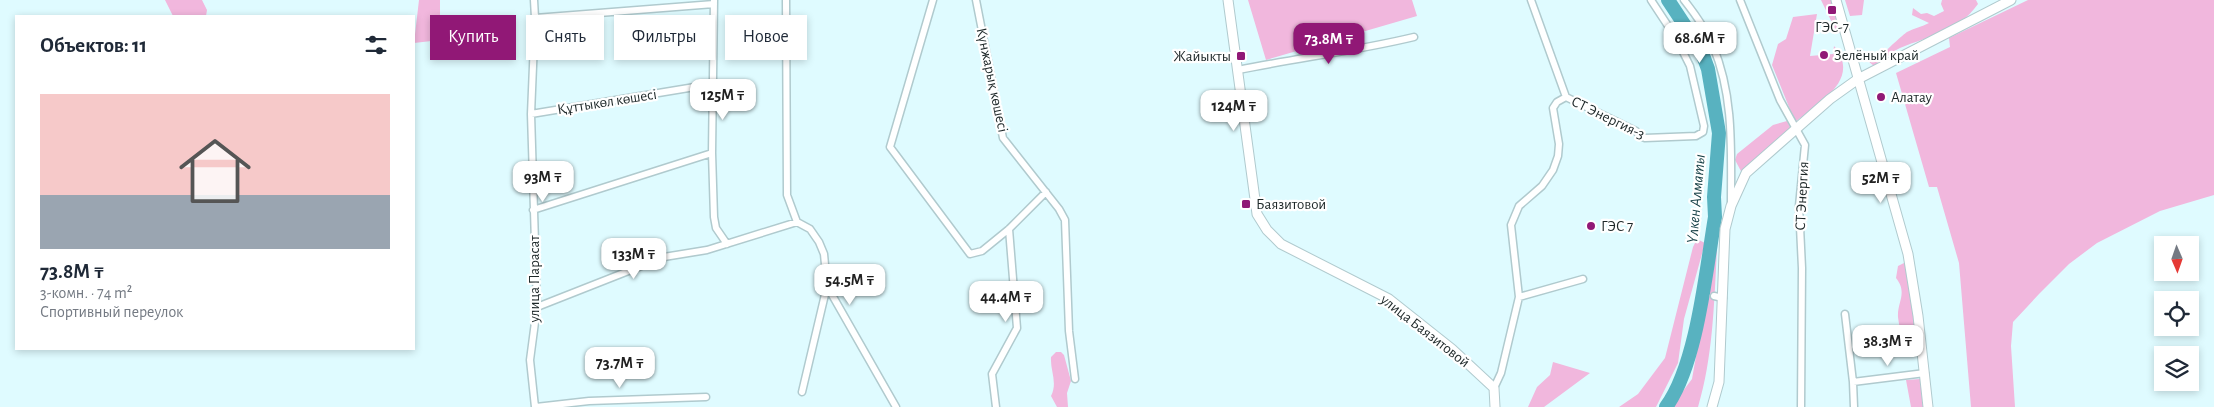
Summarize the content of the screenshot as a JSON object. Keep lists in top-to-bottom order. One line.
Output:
{"streets":{"street":["Күнжарық көшесі","Құттыкөл көшесі","СТ Энергия-3","СТ Энергия","улица Парасат","улица Баязитовой"]},"crossings":[["Құттыкөл көшесі","улица Парасат"],["СТ Энергия-3","улица Баязитовой"]],"water":["Үлкен Алматы"],"places":{"transit":["ГЭС-7","Жайыкты","Баязитовой"],"other":["Зелёный край","Алатау","ГЭС 7"]},"north":"bottom","page":{"chip":["Купить","Снять","Фильтры","Новое"],"heading":"Объектов: 11","price":["68.6M ₸","73.8M ₸","125M ₸","124M ₸","93M ₸","52M ₸","133M ₸","54.5M ₸","44.4M ₸","38.3M ₸","73.7M ₸"],"list":[{"name":"73.8M ₸","note":"3-комн. · 74 m² · Спортивный переулок"}]}}
